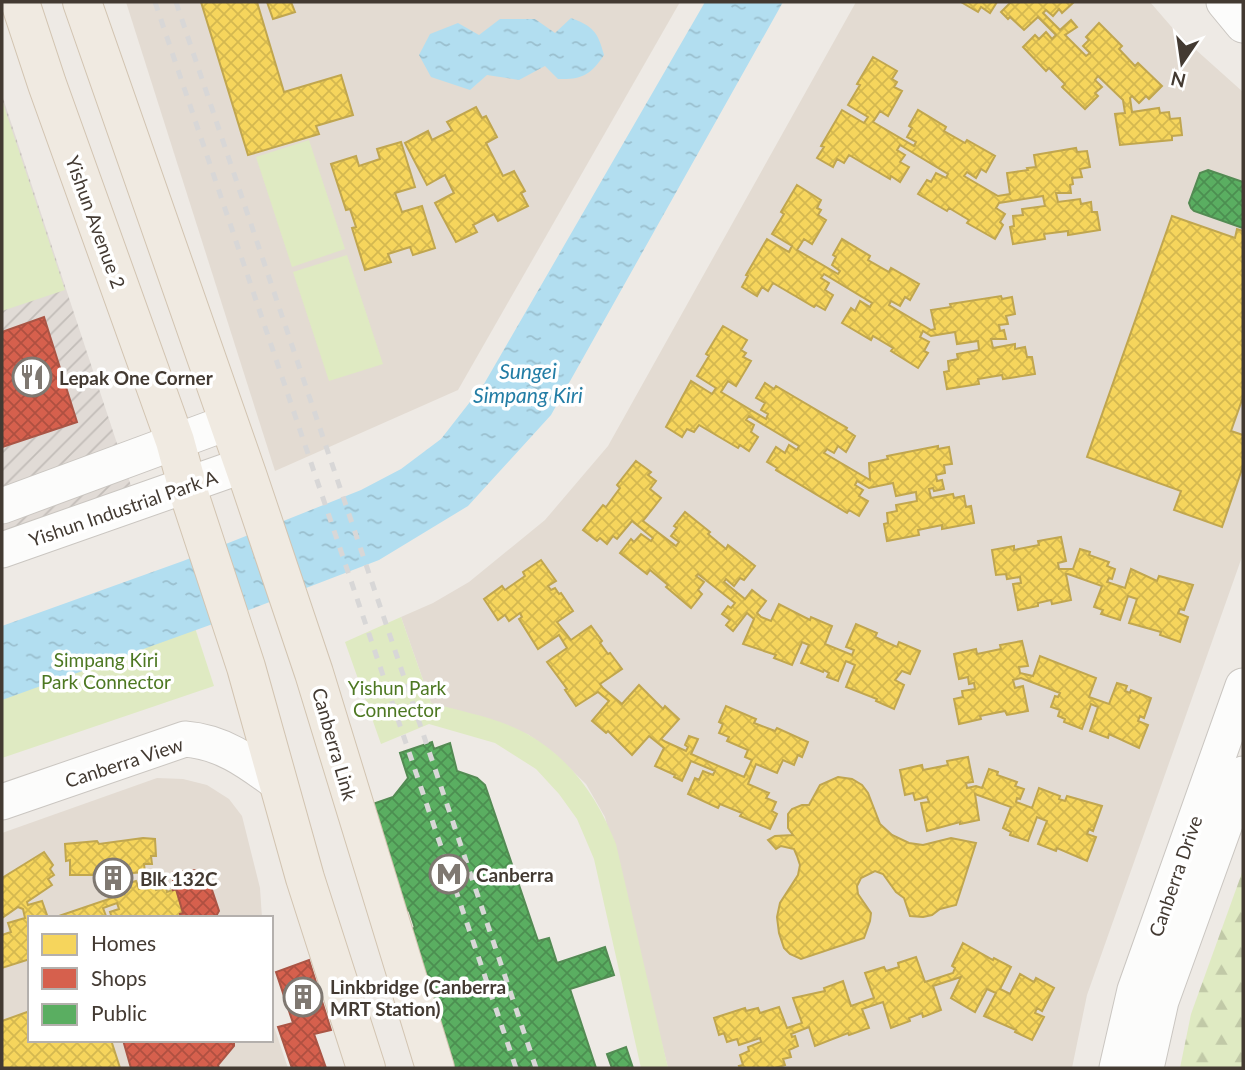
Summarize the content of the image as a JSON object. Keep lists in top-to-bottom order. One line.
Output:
{"streets":{"main road":["Yishun Avenue 2","Canberra Link"],"street":["Yishun Industrial Park A","Canberra View","Canberra Drive"]},"crossings":[["Yishun Industrial Park A","Canberra Link"]],"water":["Sungei Simpang Kiri"],"parks":["Simpang Kiri Park Connector","Yishun Park Connector"],"places":{"restaurant":["Lepak One Corner"],"metro station":["Canberra"],"building":["Blk 132C","Linkbridge (Canberra MRT Station)"]},"legend":["Homes","Shops","Public"],"north":"bottom"}
